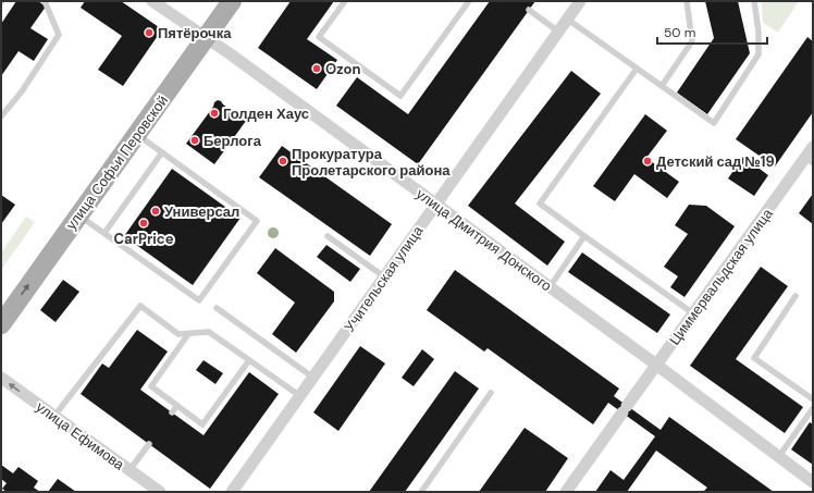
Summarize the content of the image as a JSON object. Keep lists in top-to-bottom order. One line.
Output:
{"streets":{"main road":["улица Софьи Перовской"],"street":["улица Дмитрия Донского","Циммервальдская улица","Учительская улица","улица Ефимова"]},"crossings":[["улица Софьи Перовской","улица Дмитрия Донского"],["улица Дмитрия Донского","Циммервальдская улица"],["улица Дмитрия Донского","Учительская улица"]],"places":["Пятёрочка","Ozon","Голден Хаус","Берлога","Прокуратура Пролетарского района","Детский сад №19","Универсал","CarPrice"],"scale_bar":"50 m"}
